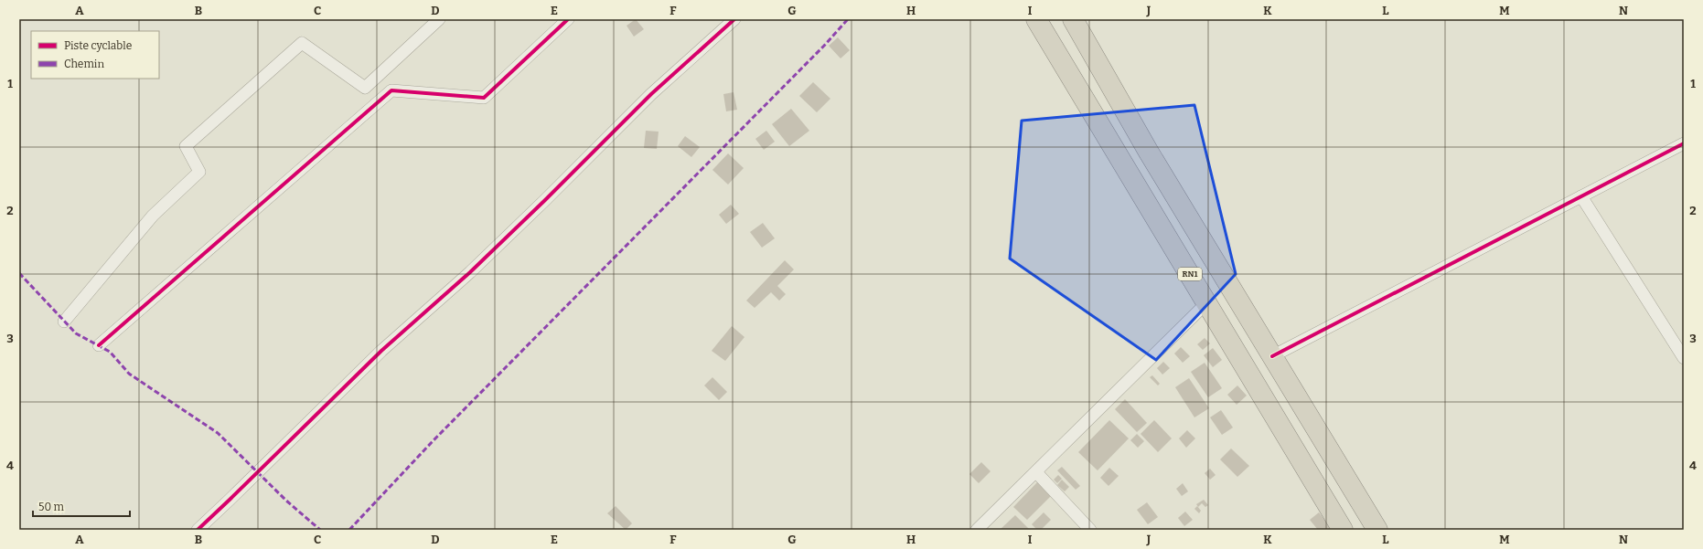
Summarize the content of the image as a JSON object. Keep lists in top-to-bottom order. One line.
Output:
{"streets":{"highway":["RN1"]},"legend":["Piste cyclable","Chemin"],"scale_bar":"50 m","grid":{"columns":["A","B","C","D","E","F","G","H","I","J","K","L","M","N"],"rows":["1","2","3","4"]}}
